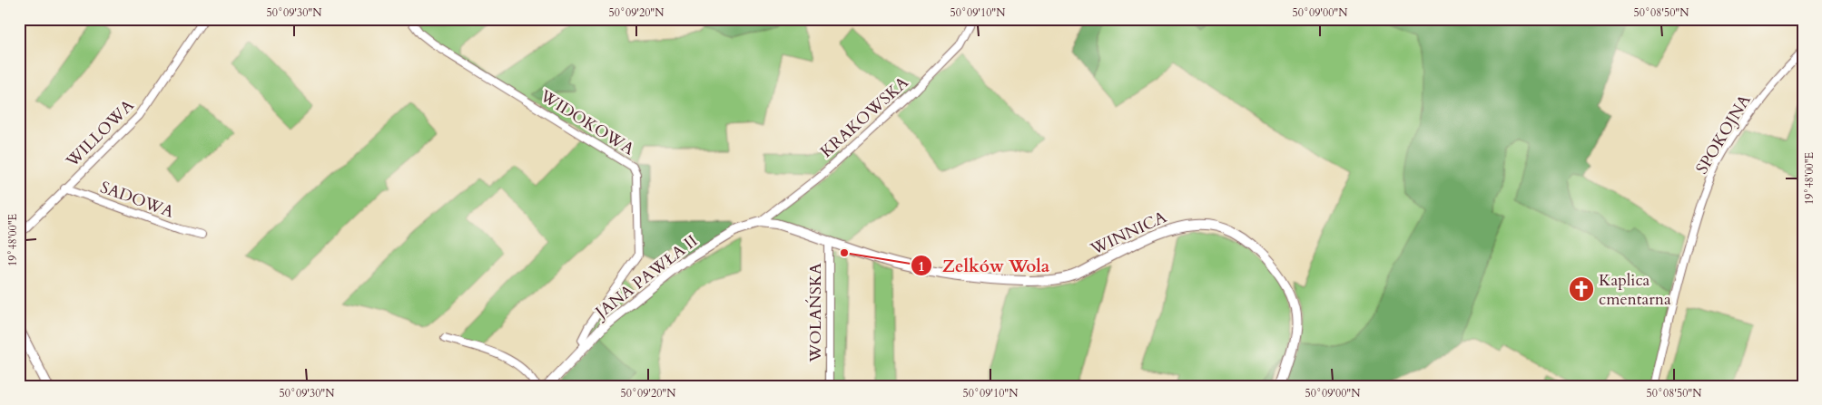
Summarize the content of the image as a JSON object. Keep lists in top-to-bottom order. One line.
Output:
{"streets":{"street":["KRAKOWSKA","WIDOKOWA","WILLOWA","SPOKOJNA","SADOWA","WINNICA","JANA PAWŁA II","WOLAŃSKA"]},"crossings":[["KRAKOWSKA","JANA PAWŁA II"],["WIDOKOWA","JANA PAWŁA II"],["WILLOWA","SADOWA"],["WINNICA","JANA PAWŁA II"],["JANA PAWŁA II","WOLAŃSKA"]],"places":{"other":["Zelków Wola"],"church":["Kaplica cmentarna"]},"coordinates":["50°09'30\"N","50°09'20\"N","50°09'10\"N","50°09'00\"N","50°08'50\"N","19°48'00\"E"]}
